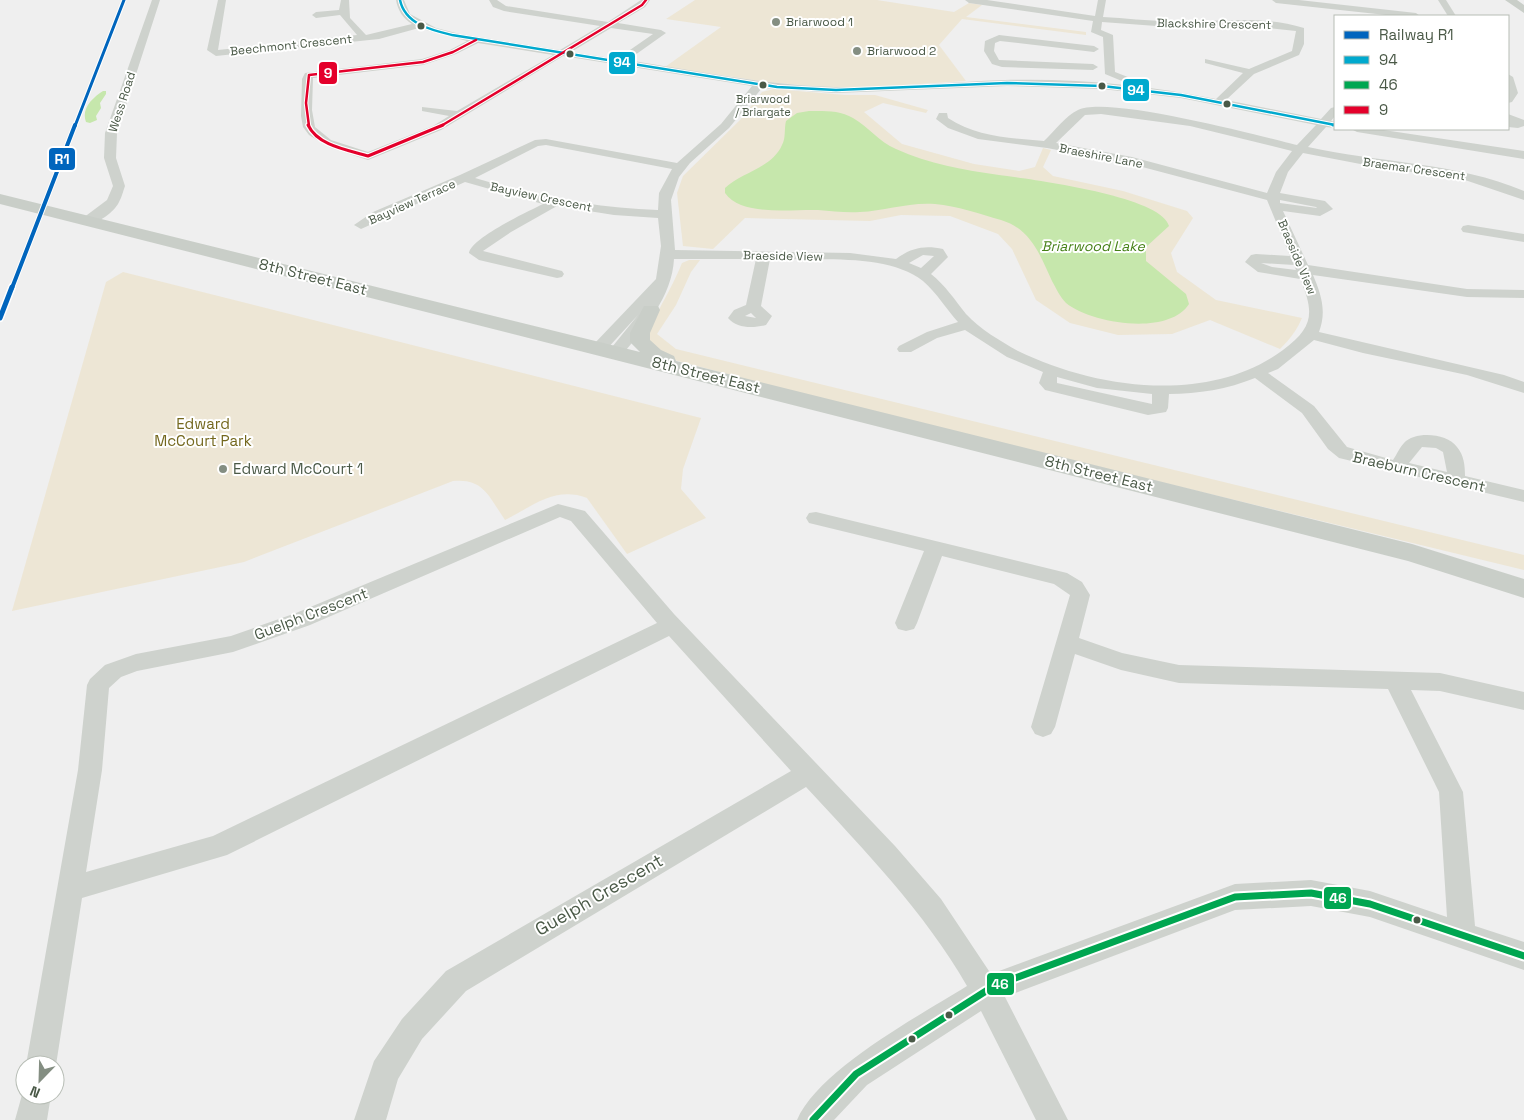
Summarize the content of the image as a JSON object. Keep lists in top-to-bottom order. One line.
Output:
{"streets":{"main road":["8th Street East"],"street":["Blackshire Crescent","Beechmont Crescent","Wess Road","Braeshire Lane","Braemar Crescent","Bayview Crescent","Bayview Terrace","Braeside View","Braeburn Crescent","Guelph Crescent"]},"crossings":[["Wess Road","8th Street East"],["Braeshire Lane","Braemar Crescent"],["Braeshire Lane","Braeside View"],["Bayview Crescent","Bayview Terrace"],["Braeside View","Braeburn Crescent"]],"water":["Briarwood Lake"],"parks":["Edward McCourt Park"],"places":["Briarwood 1","Briarwood 2","Briarwood / Briargate","Edward McCourt 1"],"lines":["rail line R1","transit line 94","transit line 9","transit line 46"],"legend":["Railway R1","94","46","9"],"north":"bottom left"}
